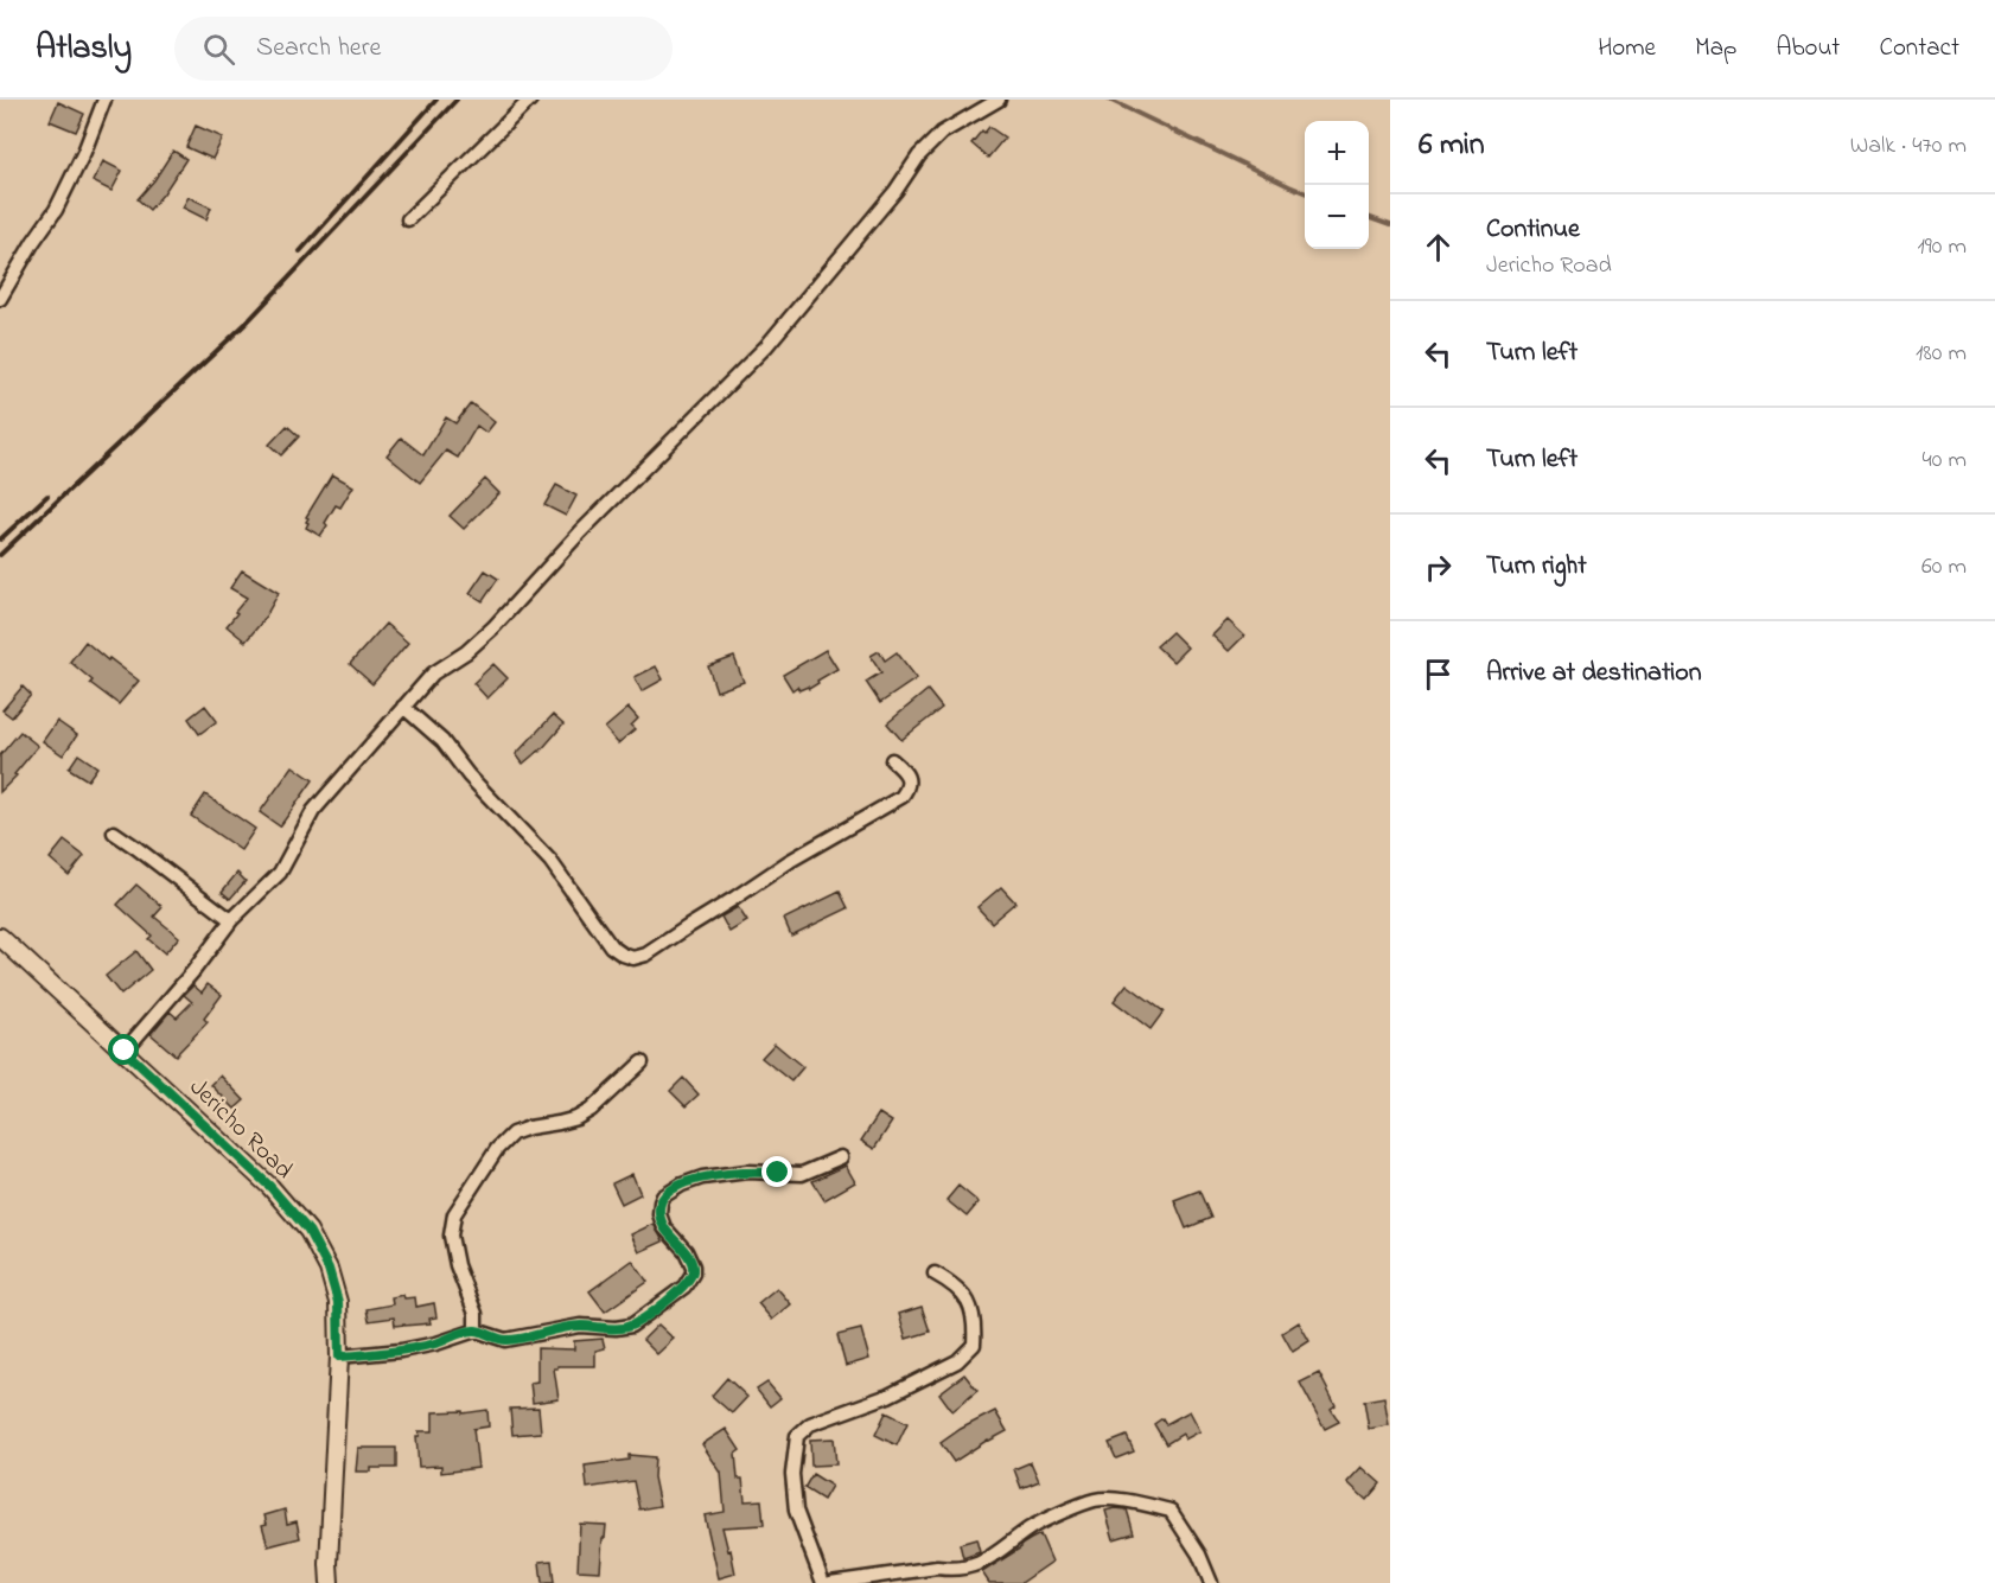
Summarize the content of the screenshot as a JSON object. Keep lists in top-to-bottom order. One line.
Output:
{"streets":{"street":["Jericho Road"]},"page":{"header":"Atlasly","search":"Search here","nav":["Home","Map","About","Contact"],"heading":["6 min","Walk · 470 m"],"map_buttons":["+","−"],"list":[["Continue","Jericho Road","190 m"],["Turn left","180 m"],["Turn left","40 m"],["Turn right","60 m"],"Arrive at destination"]}}
